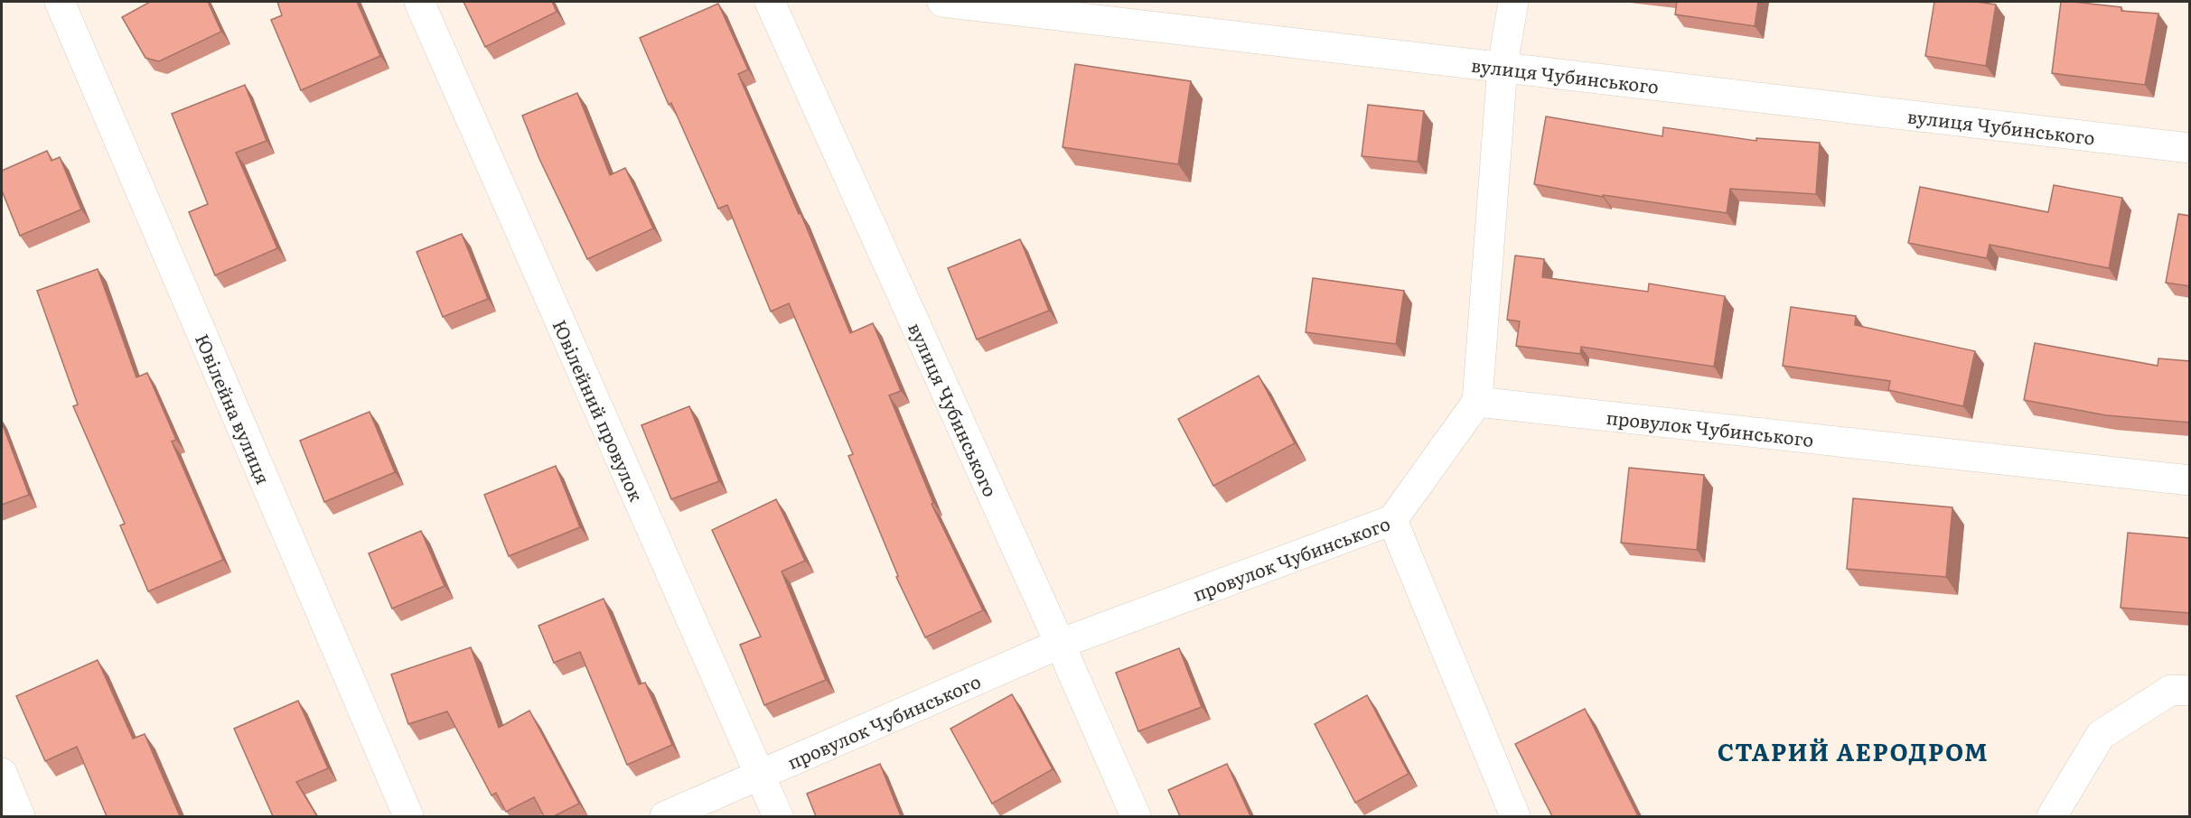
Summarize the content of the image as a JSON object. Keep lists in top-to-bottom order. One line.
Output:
{"streets":{"street":["вулиця Чубинського","Ювілейна вулиця","Ювілейний провулок","провулок Чубинського"]},"crossings":[["вулиця Чубинського","провулок Чубинського"],["Ювілейний провулок","провулок Чубинського"]],"districts":["СТАРИЙ АЕРОДРОМ"]}
